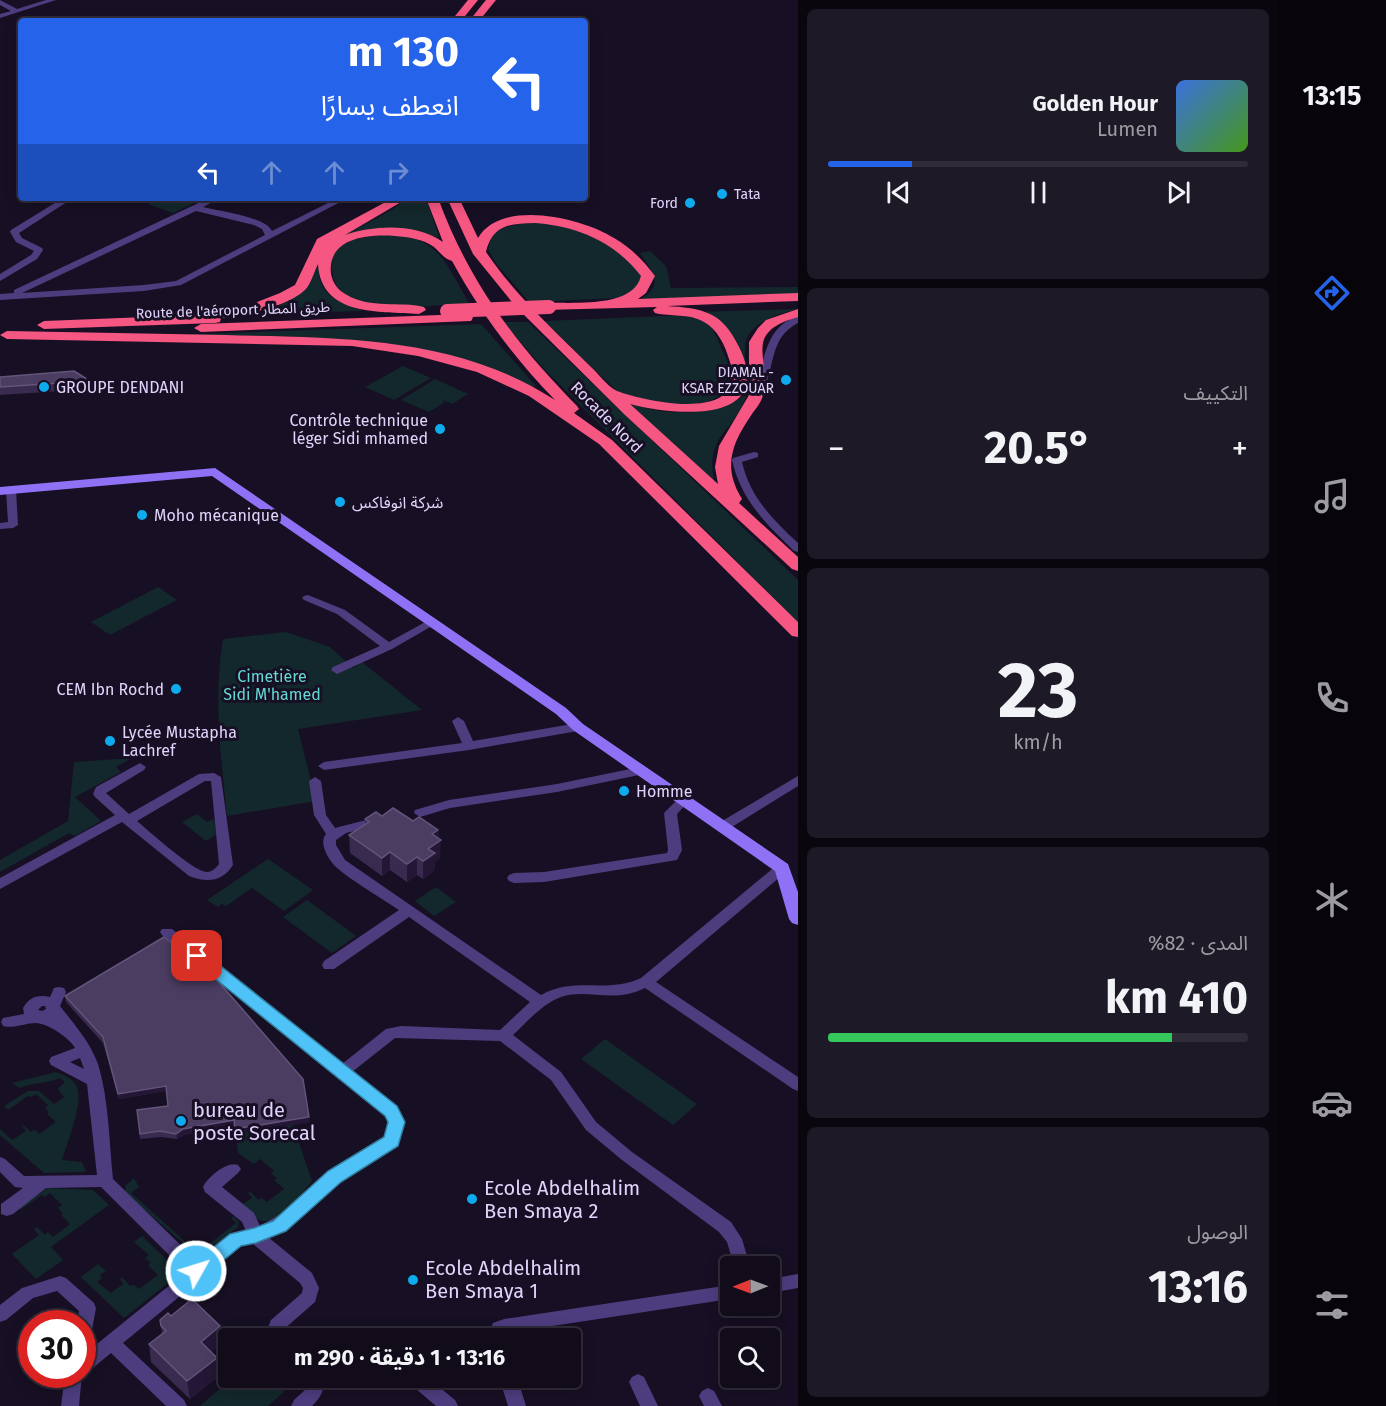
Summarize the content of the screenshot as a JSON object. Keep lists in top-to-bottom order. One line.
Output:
{"streets":{"highway":["Route de l'aéroport طريق المطار","Rocade Nord"]},"parks":["Cimetière Sidi M'hamed"],"places":["Tata","Ford","DIAMAL - KSAR EZZOUAR","GROUPE DENDANI","Contrôle technique léger Sidi mhamed","شركة انوفاكس","Moho mécanique","CEM Ibn Rochd","Lycée Mustapha Lachref","Homme","bureau de poste Sorecal","Ecole Abdelhalim Ben Smaya 2","Ecole Abdelhalim Ben Smaya 1"],"north":"left","page":{"tabs":"13:15","turn":["130 m","انعطف يسارًا"],"song":["Golden Hour","Lumen"],"tile":["التكييف",["23","km/h"],["المدى · 82%","410 km"],["الوصول","13:16"]],"heat":["−","20.5°","+"],"limit":"30","trip":"13:16 · 1 دقيقة · 290 m"}}
